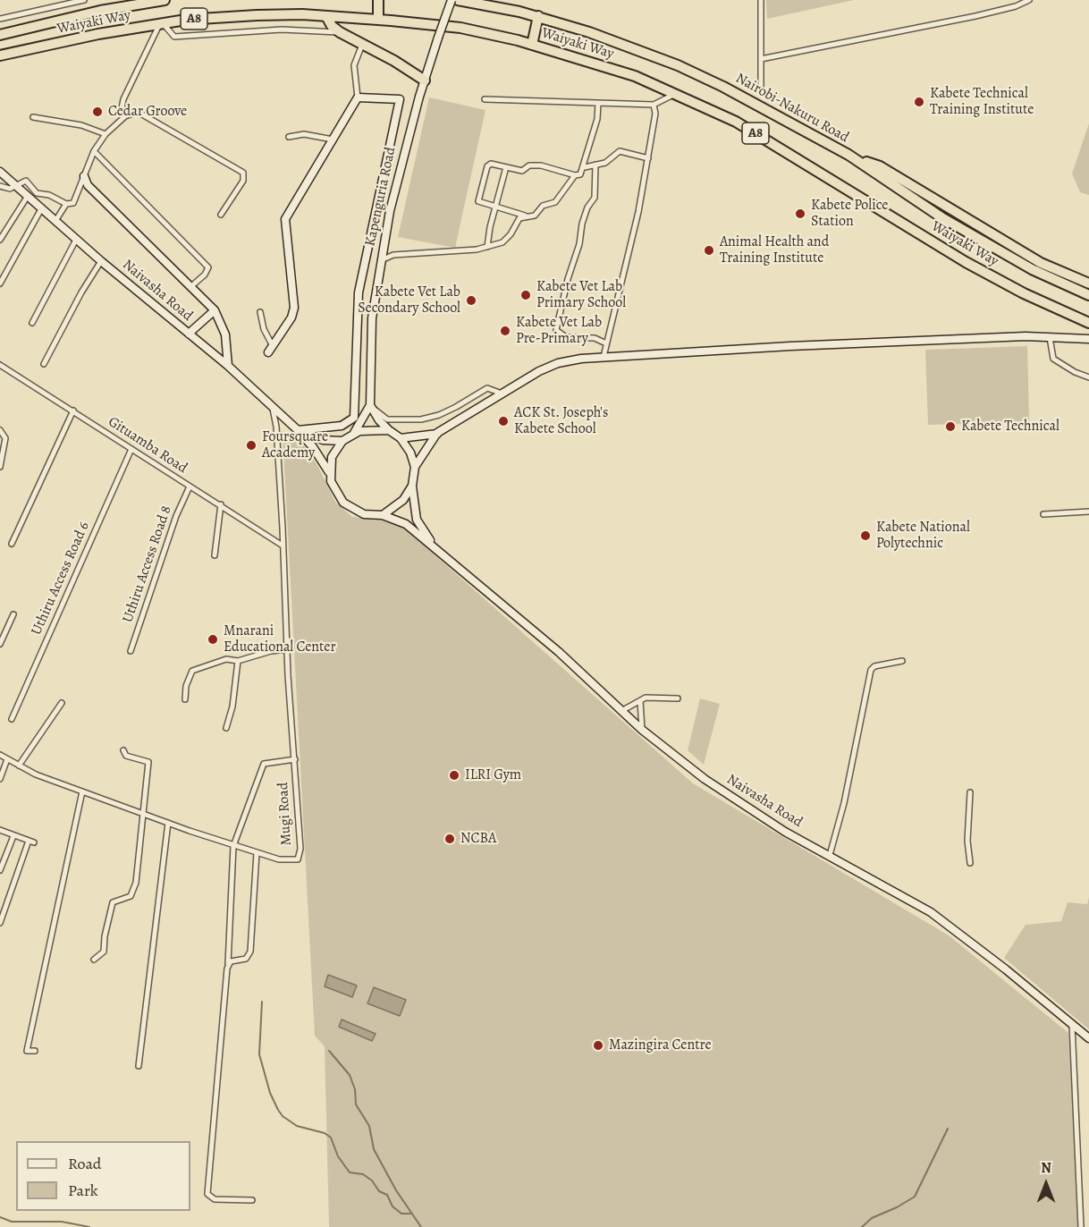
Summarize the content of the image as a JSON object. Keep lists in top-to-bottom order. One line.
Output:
{"streets":{"highway":["A8","Waiyaki Way","Nairobi-Nakuru Road"],"street":["Kapenguria Road","Naivasha Road","Gituamba Road","Uthiru Access Road 8","Uthiru Access Road 6","Mugi Road"]},"crossings":[["Kapenguria Road","Naivasha Road"],["Naivasha Road","Mugi Road"],["Gituamba Road","Uthiru Access Road 8"],["Gituamba Road","Uthiru Access Road 6"],["Gituamba Road","Mugi Road"]],"places":["Kabete Technical Training Institute","Cedar Groove","Kabete Police Station","Animal Health and Training Institute","Kabete Vet Lab Primary School","Kabete Vet Lab Secondary School","Kabete Vet Lab Pre-Primary","ACK St. Joseph's Kabete School","Kabete Technical","Foursquare Academy","Kabete National Polytechnic","Mnarani Educational Center","ILRI Gym","NCBA","Mazingira Centre"],"legend":["Road","Park"],"north":"top"}
